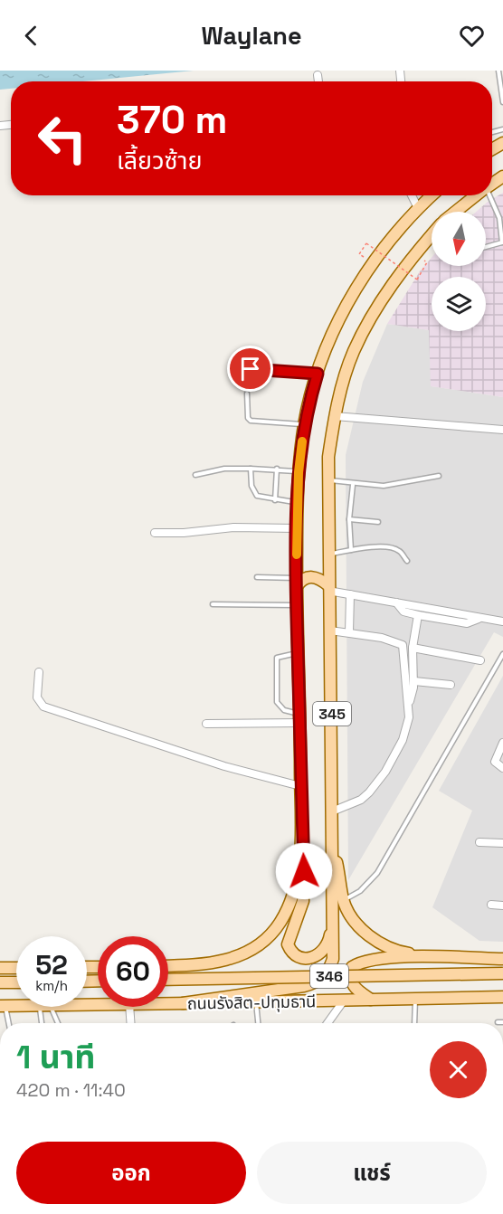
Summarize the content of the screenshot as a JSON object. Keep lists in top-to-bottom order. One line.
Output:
{"streets":{"main road":["345","346","ถนนรังสิต-ปทุมธานี"]},"crossings":[["345","ถนนรังสิต-ปทุมธานี"]],"north":"bottom","page":{"header":"Waylane","turn":["370 m","เลี้ยวซ้าย"],"speed":"52 km/h","limit":"60","heading":["1 นาที","420 m · 11:40"],"buttons":["ออก","แชร์"]}}
